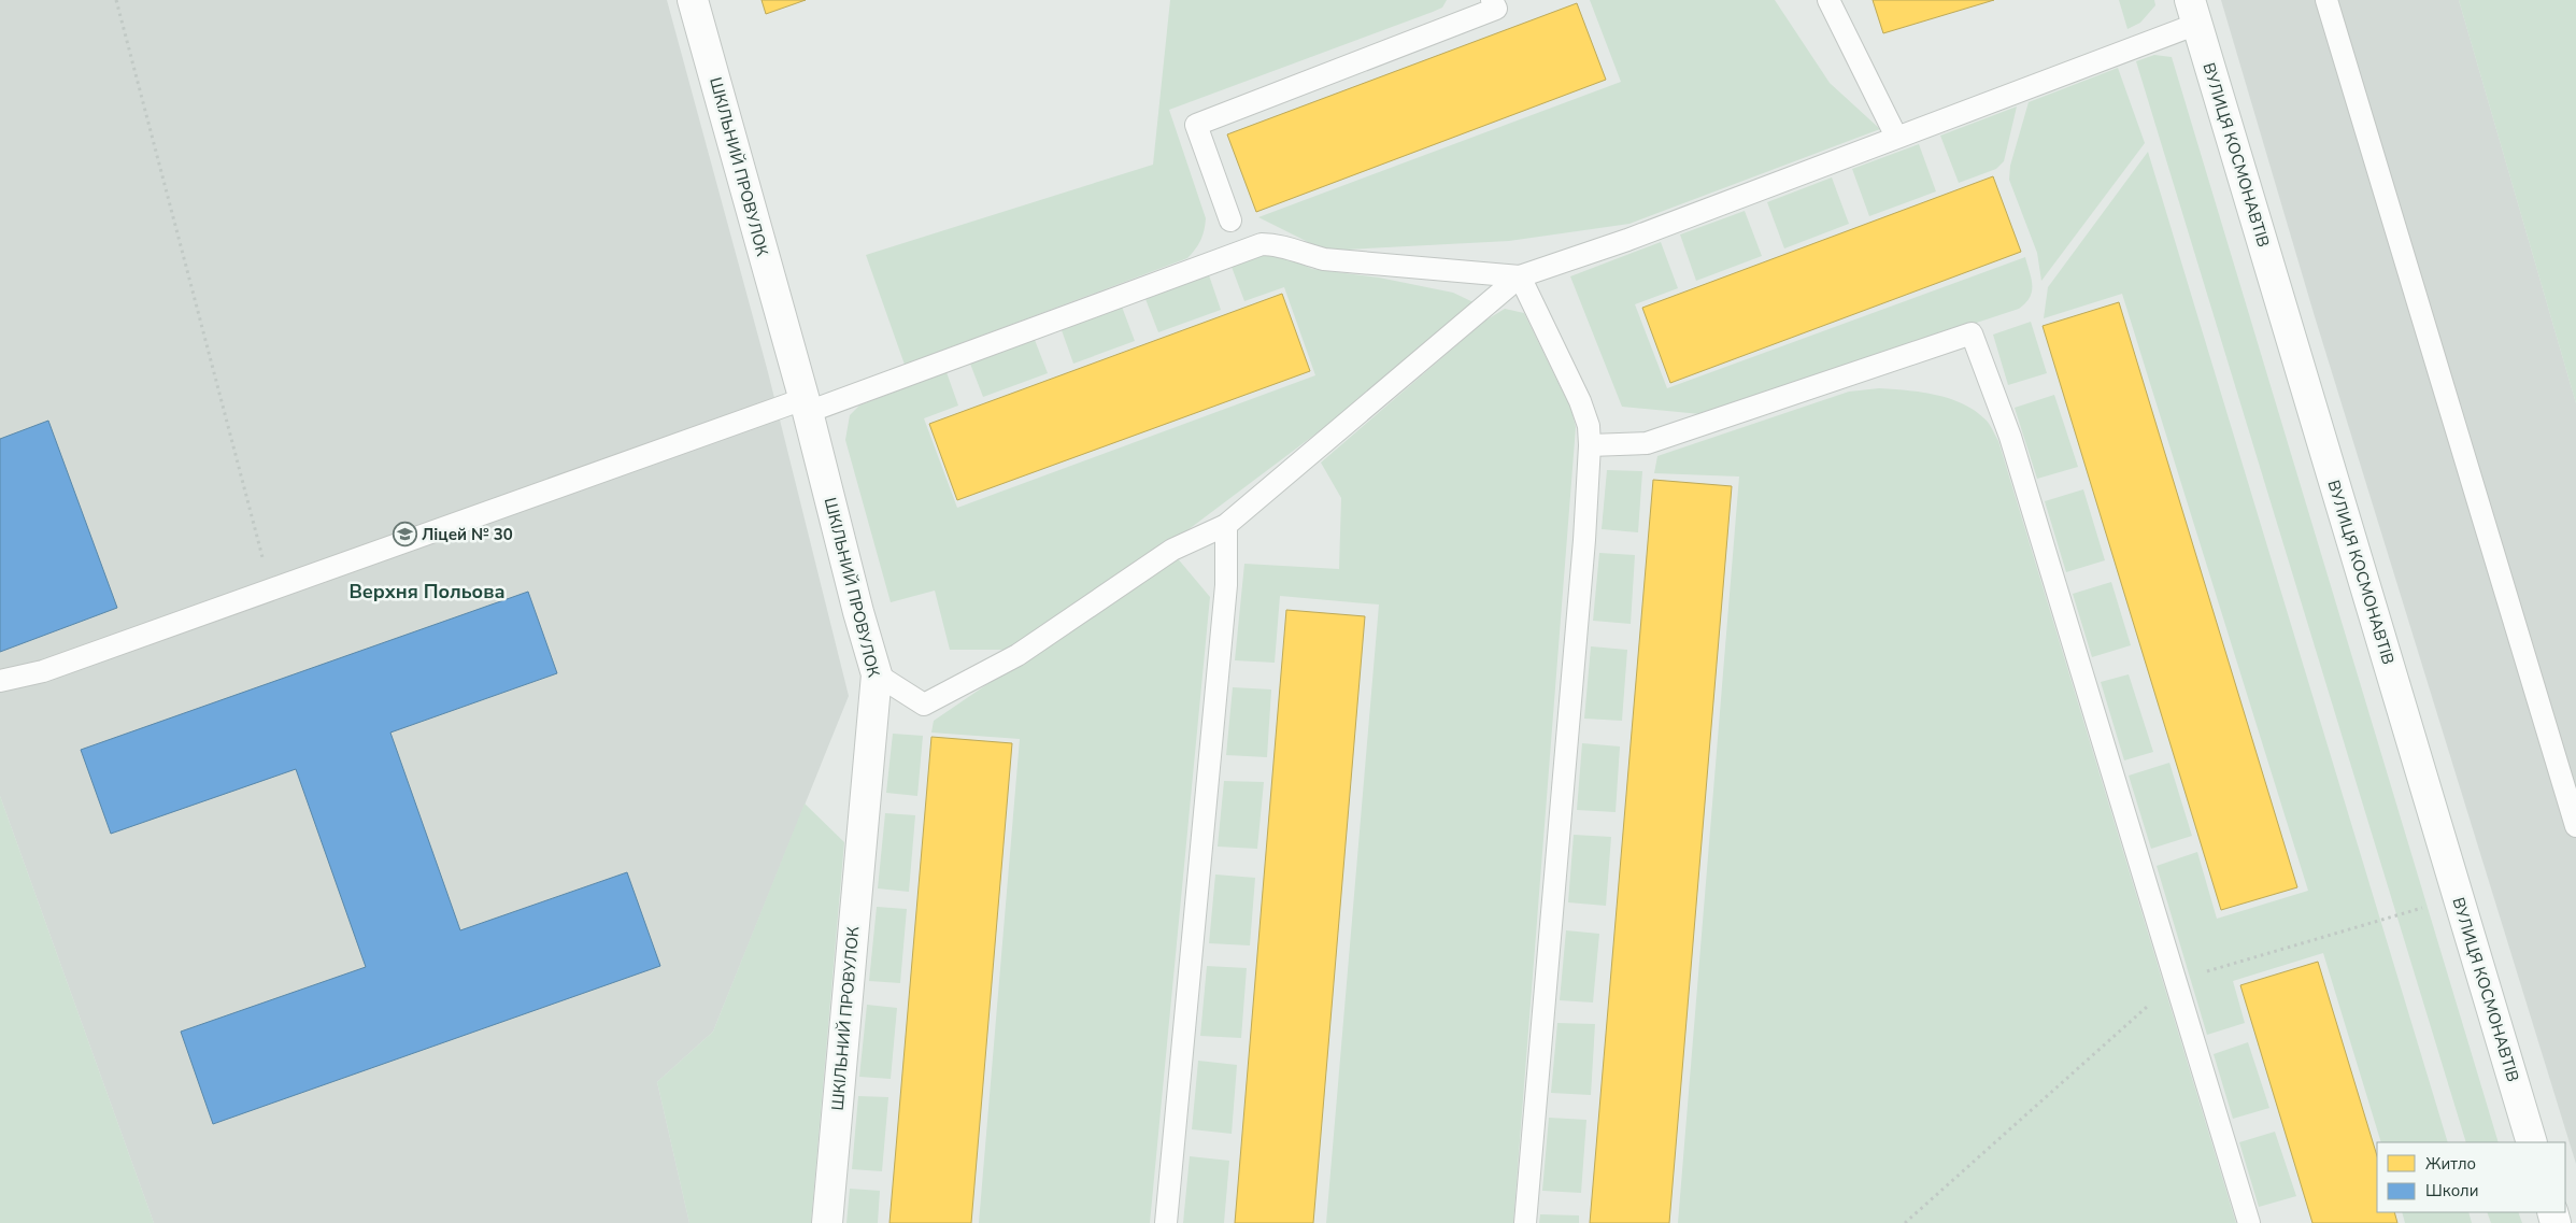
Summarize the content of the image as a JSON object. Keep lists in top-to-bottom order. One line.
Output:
{"streets":{"street":["ВУЛИЦЯ КОСМОНАВТІВ","ШКІЛЬНИЙ ПРОВУЛОК"]},"districts":["Верхня Польова"],"places":{"school or university":["Ліцей № 30"]},"legend":["Житло","Школи"]}
